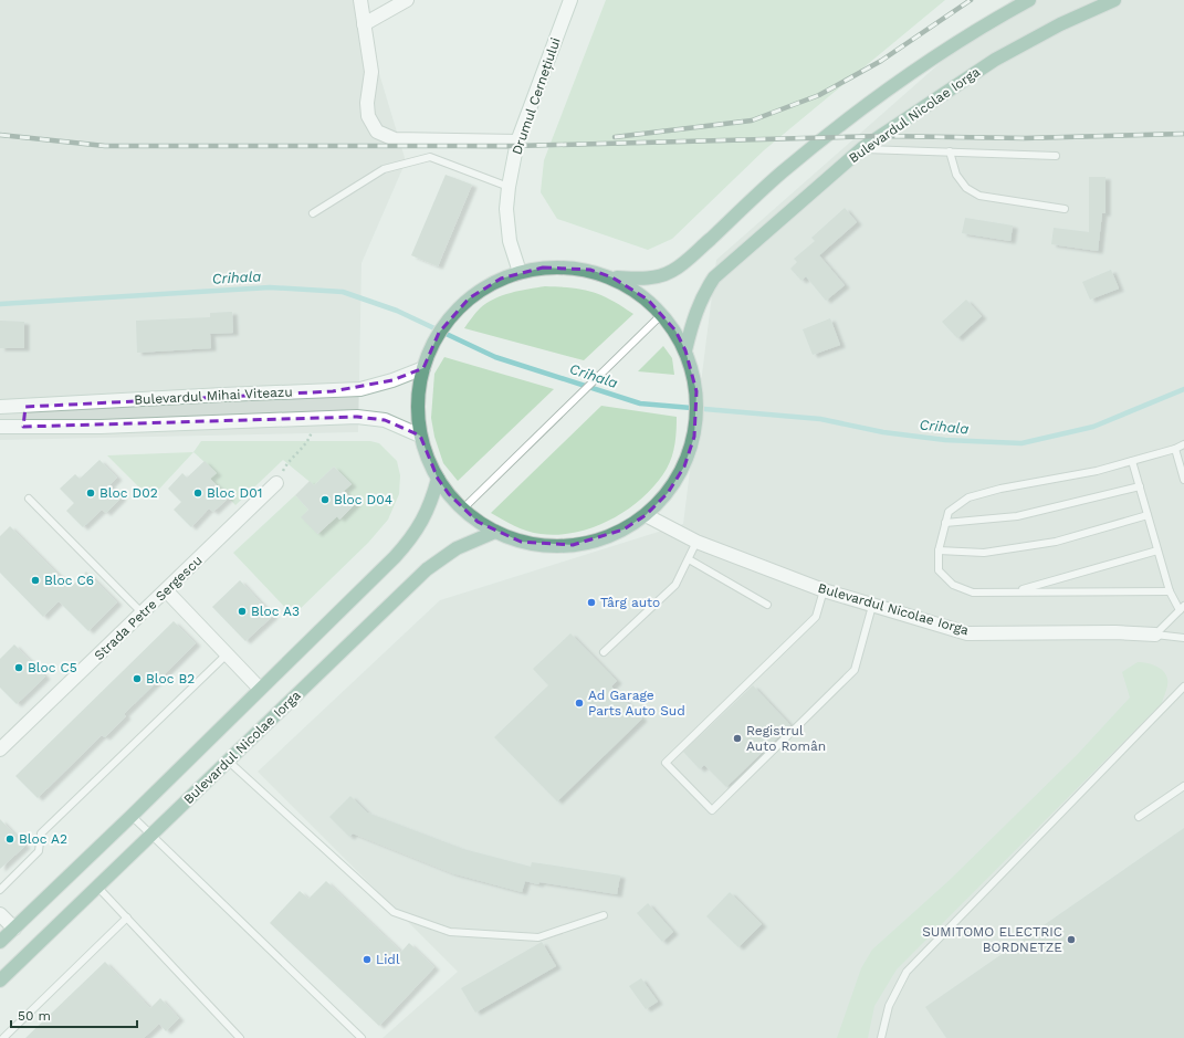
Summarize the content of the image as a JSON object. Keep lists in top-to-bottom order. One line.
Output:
{"streets":{"main road":["Bulevardul Nicolae Iorga"],"street":["Drumul Cernețiului","Bulevardul Mihai Viteazu","Strada Petre Sergescu"]},"water":["Crihala"],"places":["Bloc D02","Bloc D01","Bloc D04","Bloc C6","Târg auto","Bloc A3","Bloc C5","Bloc B2","Ad Garage Parts Auto Sud","Registrul Auto Român","Bloc A2","SUMITOMO ELECTRIC BORDNETZE","Lidl"],"scale_bar":"50 m"}
